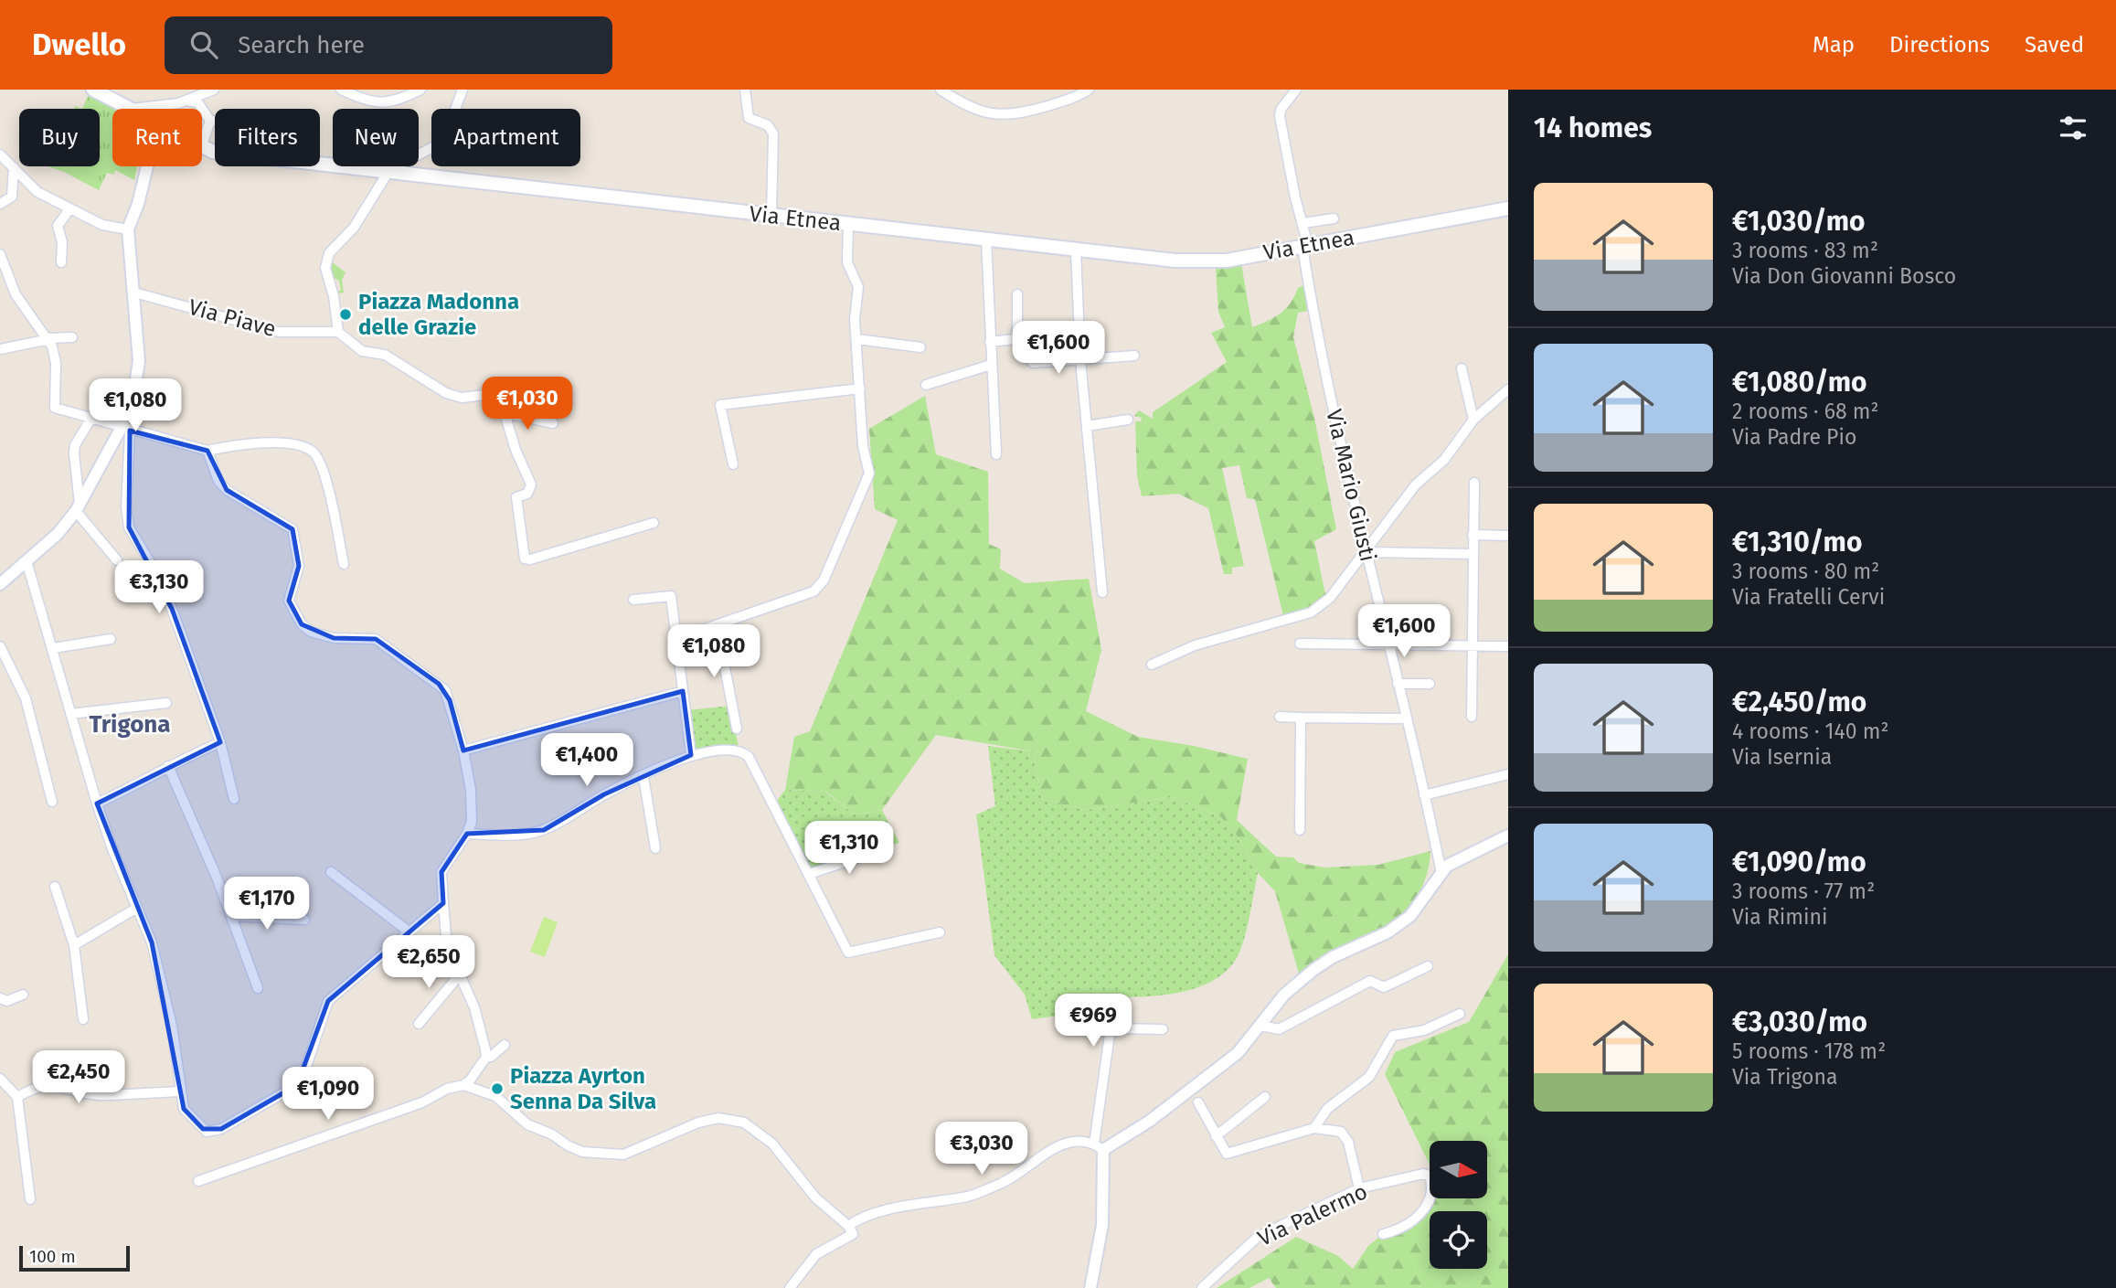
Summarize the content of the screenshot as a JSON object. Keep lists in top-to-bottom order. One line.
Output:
{"streets":{"main road":["Via Etnea"],"street":["Via Piave","Via Mario Giusti","Via Palermo"]},"crossings":[["Via Etnea","Via Mario Giusti"]],"districts":["Trigona"],"places":["Piazza Madonna delle Grazie","Piazza Ayrton Senna Da Silva"],"scale_bar":"100 m","north":"right","page":{"header":"Dwello","search":"Search here","nav":["Map","Directions","Saved"],"heading":"14 homes","chip":["Buy","Rent","Filters","New","Apartment"],"list":[{"name":"€1,030/mo","note":"3 rooms · 83 m² · Via Don Giovanni Bosco"},{"name":"€1,080/mo","note":"2 rooms · 68 m² · Via Padre Pio"},{"name":"€1,310/mo","note":"3 rooms · 80 m² · Via Fratelli Cervi"},{"name":"€2,450/mo","note":"4 rooms · 140 m² · Via Isernia"},{"name":"€1,090/mo","note":"3 rooms · 77 m² · Via Rimini"},{"name":"€3,030/mo","note":"5 rooms · 178 m² · Via Trigona"}],"price":["€1,600","€1,030","€1,080","€3,130","€1,600","€1,080","€1,400","€1,310","€1,170","€2,650","€969","€2,450","€1,090","€3,030"],"scale":"100 m"}}
